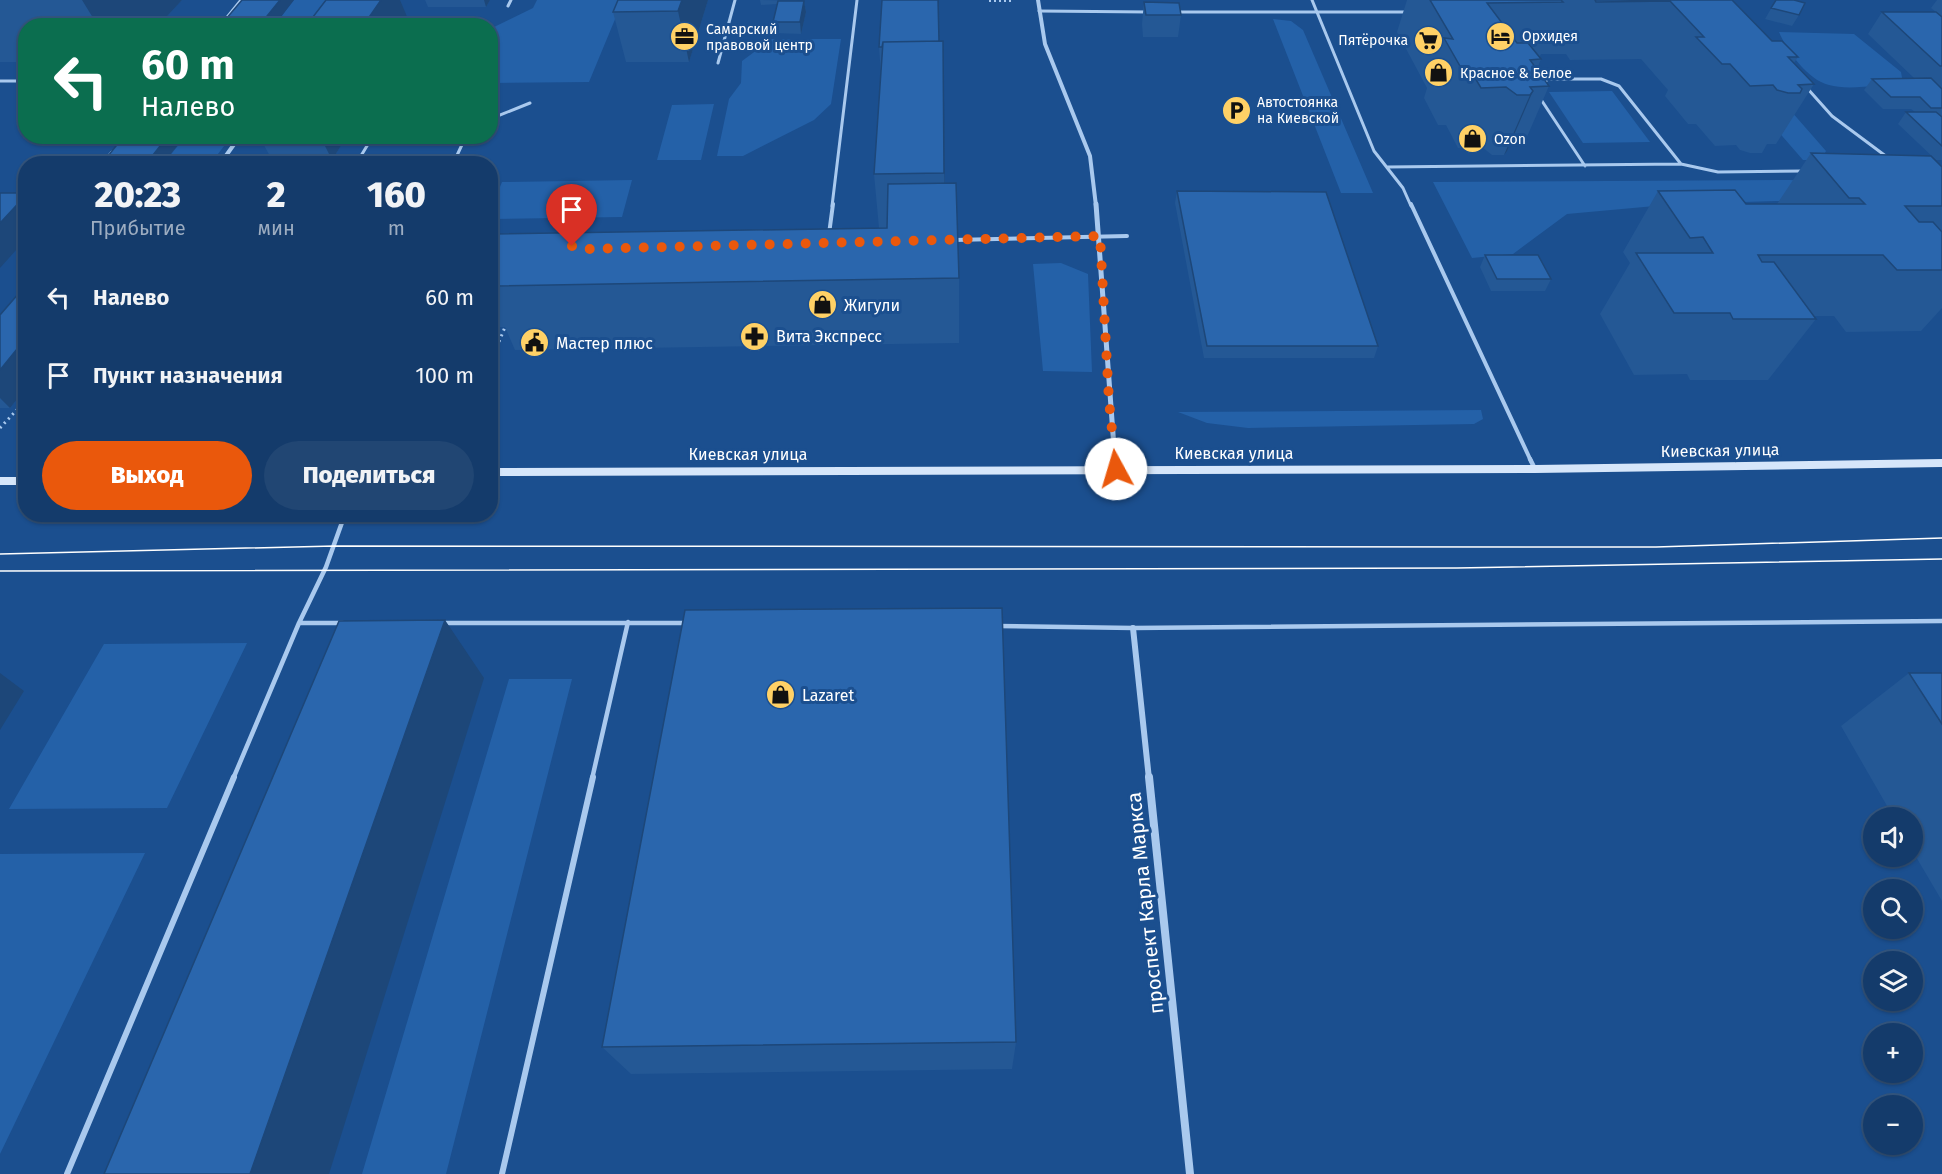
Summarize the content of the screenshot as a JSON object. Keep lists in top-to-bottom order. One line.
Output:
{"streets":{"street":["Киевская улица","проспект Карла Маркса"]},"places":{"hotel":["Орхидея"],"office":["Самарский правовой центр"],"supermarket":["Пятёрочка"],"shop":["Красное & Белое","Ozon","Жигули","Lazaret"],"parking":["Автостоянка на Киевской"],"pharmacy":["Вита Экспресс"],"public building":["Мастер плюс"]},"page":{"turn":["60 m","Налево"],"eta":["20:23","Прибытие","2","мин","160","m"],"list":[{"name":"Налево","value":"60 m"},{"name":"Пункт назначения","value":"100 m"}],"buttons":["Выход","Поделиться"],"map_buttons":["+","−"]}}
